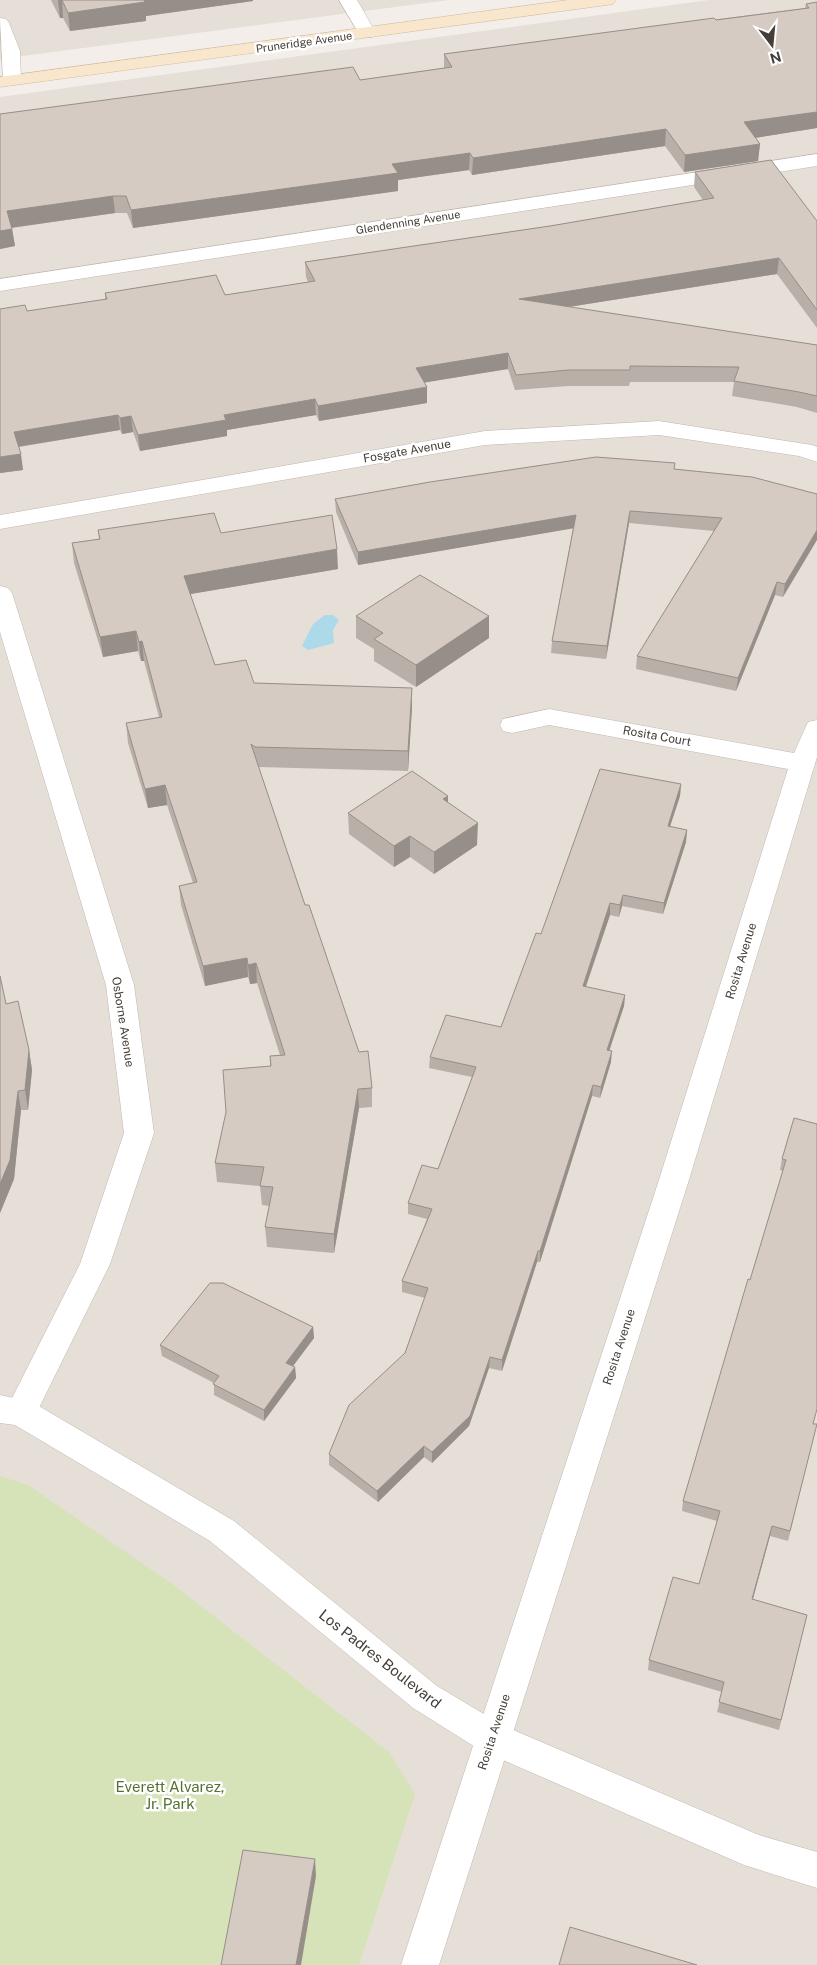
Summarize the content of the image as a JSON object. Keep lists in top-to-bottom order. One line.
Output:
{"streets":{"main road":["Pruneridge Avenue"],"street":["Glendenning Avenue","Fosgate Avenue","Rosita Court","Rosita Avenue","Osborne Avenue","Los Padres Boulevard"]},"crossings":[["Rosita Court","Rosita Avenue"],["Rosita Avenue","Los Padres Boulevard"],["Osborne Avenue","Los Padres Boulevard"]],"parks":["Everett Alvarez, Jr. Park"],"north":"bottom"}
